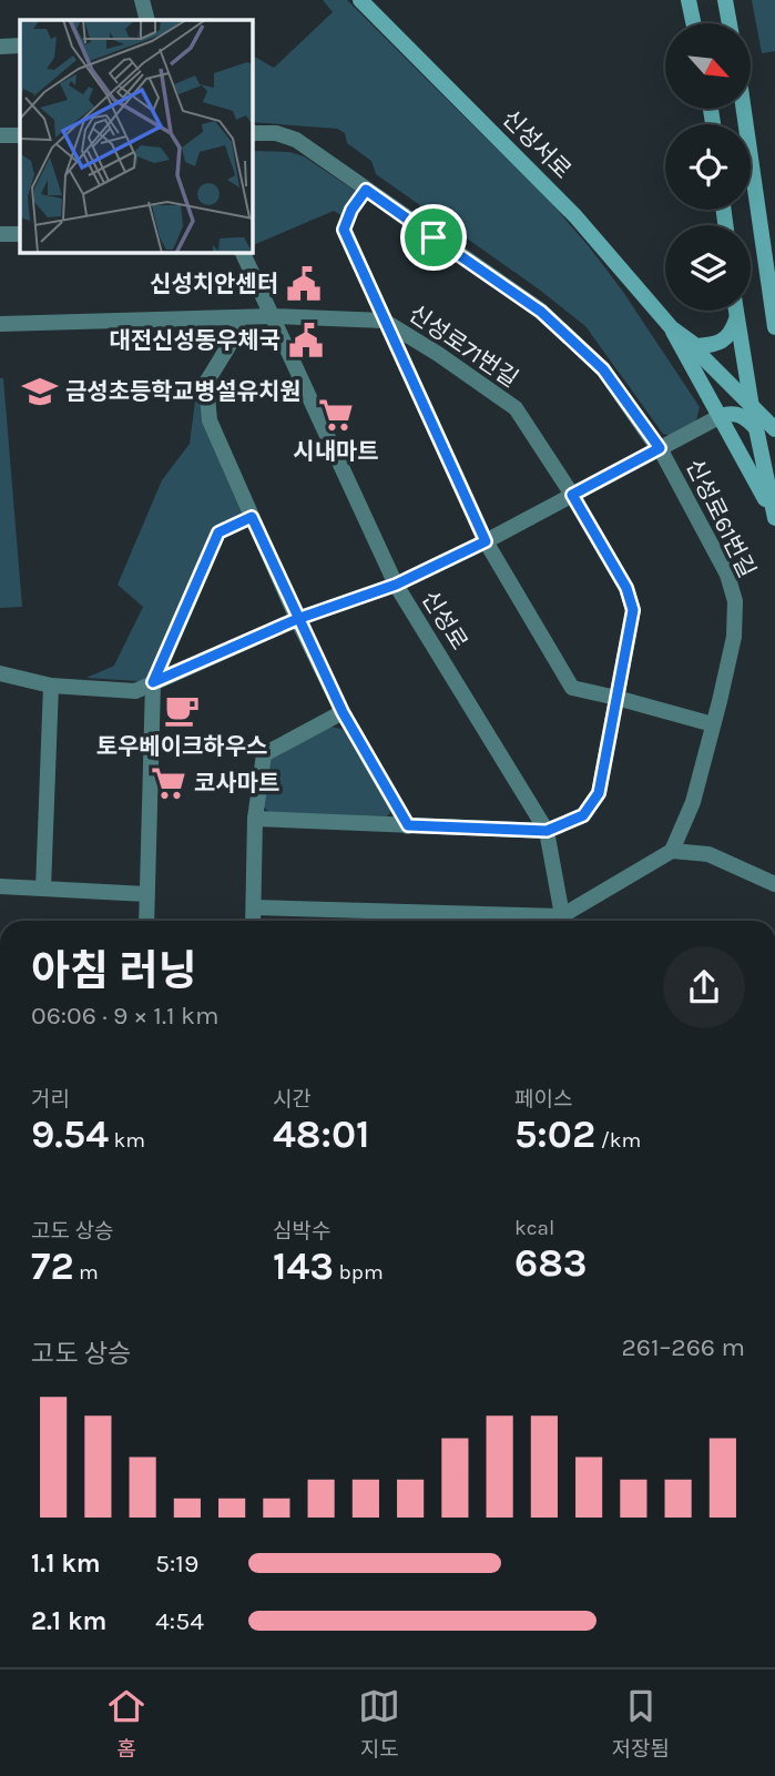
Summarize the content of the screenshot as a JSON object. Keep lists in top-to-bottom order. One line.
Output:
{"streets":{"street":["신성서로","신성로71번길","신성로61번길","신성로"]},"crossings":[["신성로71번길","신성로"]],"places":{"public building":["신성치안센터","대전신성동우체국"],"school or university":["금성초등학교병설유치원"],"supermarket":["시내마트","코사마트"],"cafe":["토우베이크하우스"]},"north":"bottom right","page":{"heading":["아침 러닝","06:06 · 9 × 1.1 km"],"stats":[["거리","9.54 km"],["시간","48:01"],["페이스","5:02 /km"],["고도 상승","72 m"],["심박수","143 bpm"],["kcal","683"]],"chart":["고도 상승","261–266 m"],"list":[{"name":"1.1 km","note":"5:19"},{"name":"2.1 km","note":"4:54"}],"tabs":["홈","지도","저장됨"]}}
